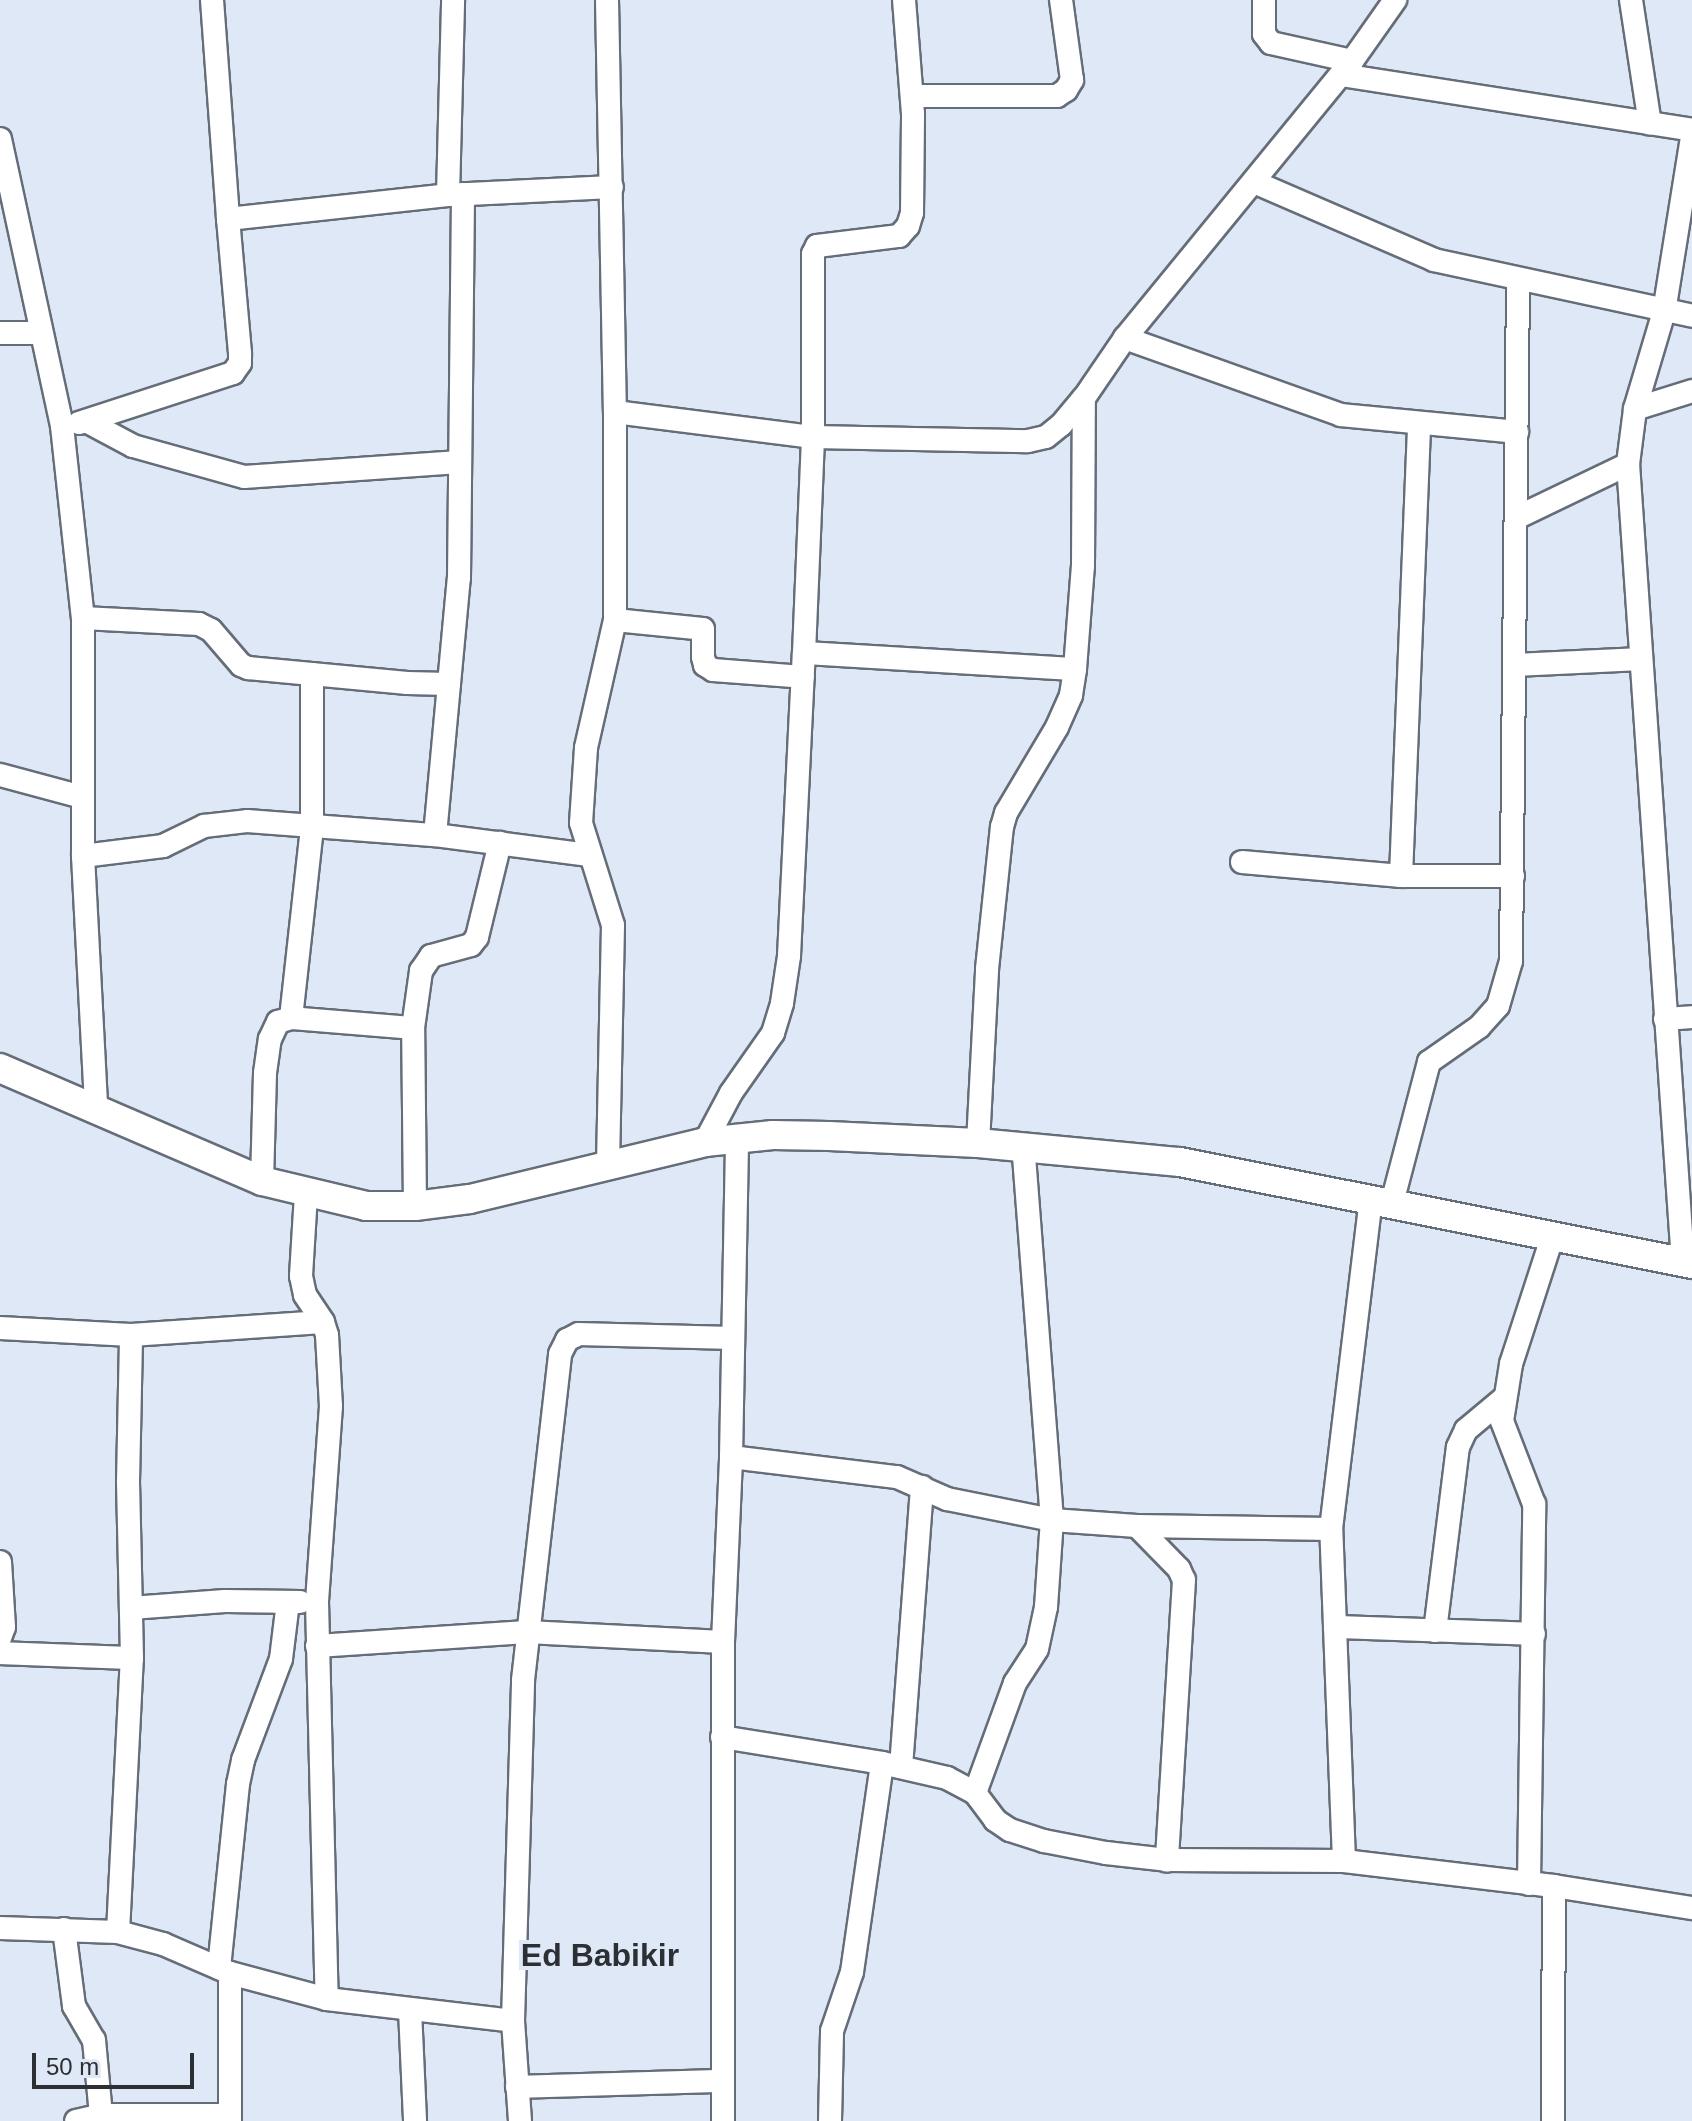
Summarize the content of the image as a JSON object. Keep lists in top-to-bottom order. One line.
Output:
{"districts":["Ed Babikir"],"scale_bar":"50 m"}
